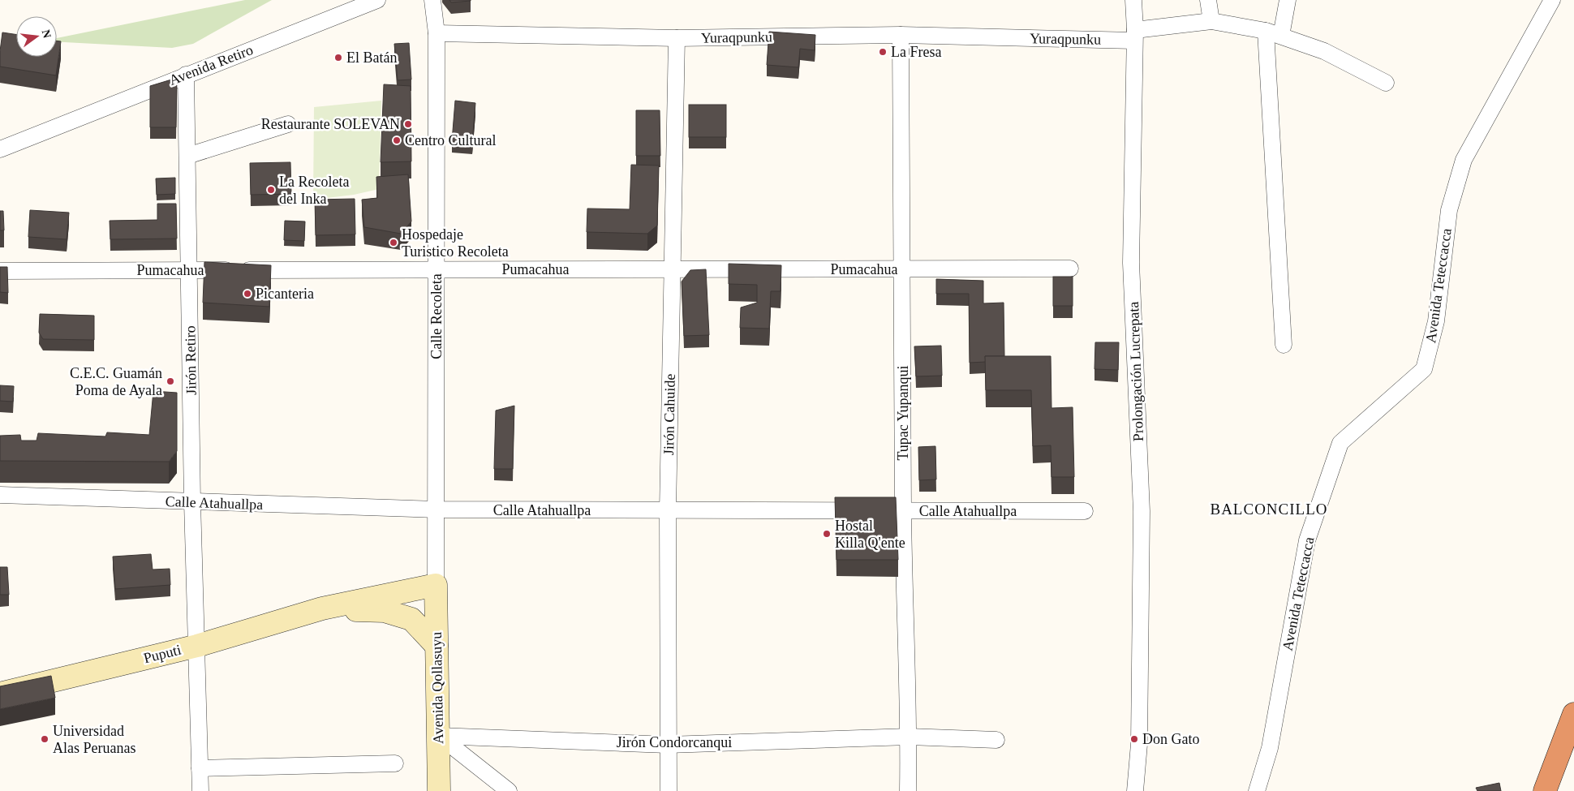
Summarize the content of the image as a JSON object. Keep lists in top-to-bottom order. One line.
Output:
{"streets":{"street":["Yuraqpunku","Avenida Retiro","Pumacahua","Avenida Teteccacca","Calle Recoleta","Jirón Retiro","Prolongación Lucrepata","Tupac Yupanqui","Jirón Cahuide","Calle Atahuallpa","Puputi","Avenida Qollasuyu","Jirón Condorcanqui"]},"crossings":[["Yuraqpunku","Calle Recoleta"],["Yuraqpunku","Prolongación Lucrepata"],["Yuraqpunku","Tupac Yupanqui"],["Yuraqpunku","Jirón Cahuide"],["Avenida Retiro","Jirón Retiro"],["Pumacahua","Calle Recoleta"],["Pumacahua","Jirón Retiro"],["Pumacahua","Tupac Yupanqui"],["Pumacahua","Jirón Cahuide"],["Calle Recoleta","Calle Atahuallpa"],["Calle Recoleta","Puputi"],["Calle Recoleta","Avenida Qollasuyu"],["Jirón Retiro","Calle Atahuallpa"],["Jirón Retiro","Puputi"],["Tupac Yupanqui","Calle Atahuallpa"],["Tupac Yupanqui","Jirón Condorcanqui"],["Jirón Cahuide","Calle Atahuallpa"],["Jirón Cahuide","Jirón Condorcanqui"],["Puputi","Avenida Qollasuyu"],["Avenida Qollasuyu","Jirón Condorcanqui"]],"districts":["BALCONCILLO"],"places":["La Fresa","El Batán","Restaurante SOLEVAN","Centro Cultural","La Recoleta del Inka","Hospedaje Turistico Recoleta","Picanteria","C.E.C. Guamán Poma de Ayala","Hostal Killa Q'ente","Universidad Alas Peruanas","Don Gato"],"north":"right"}
